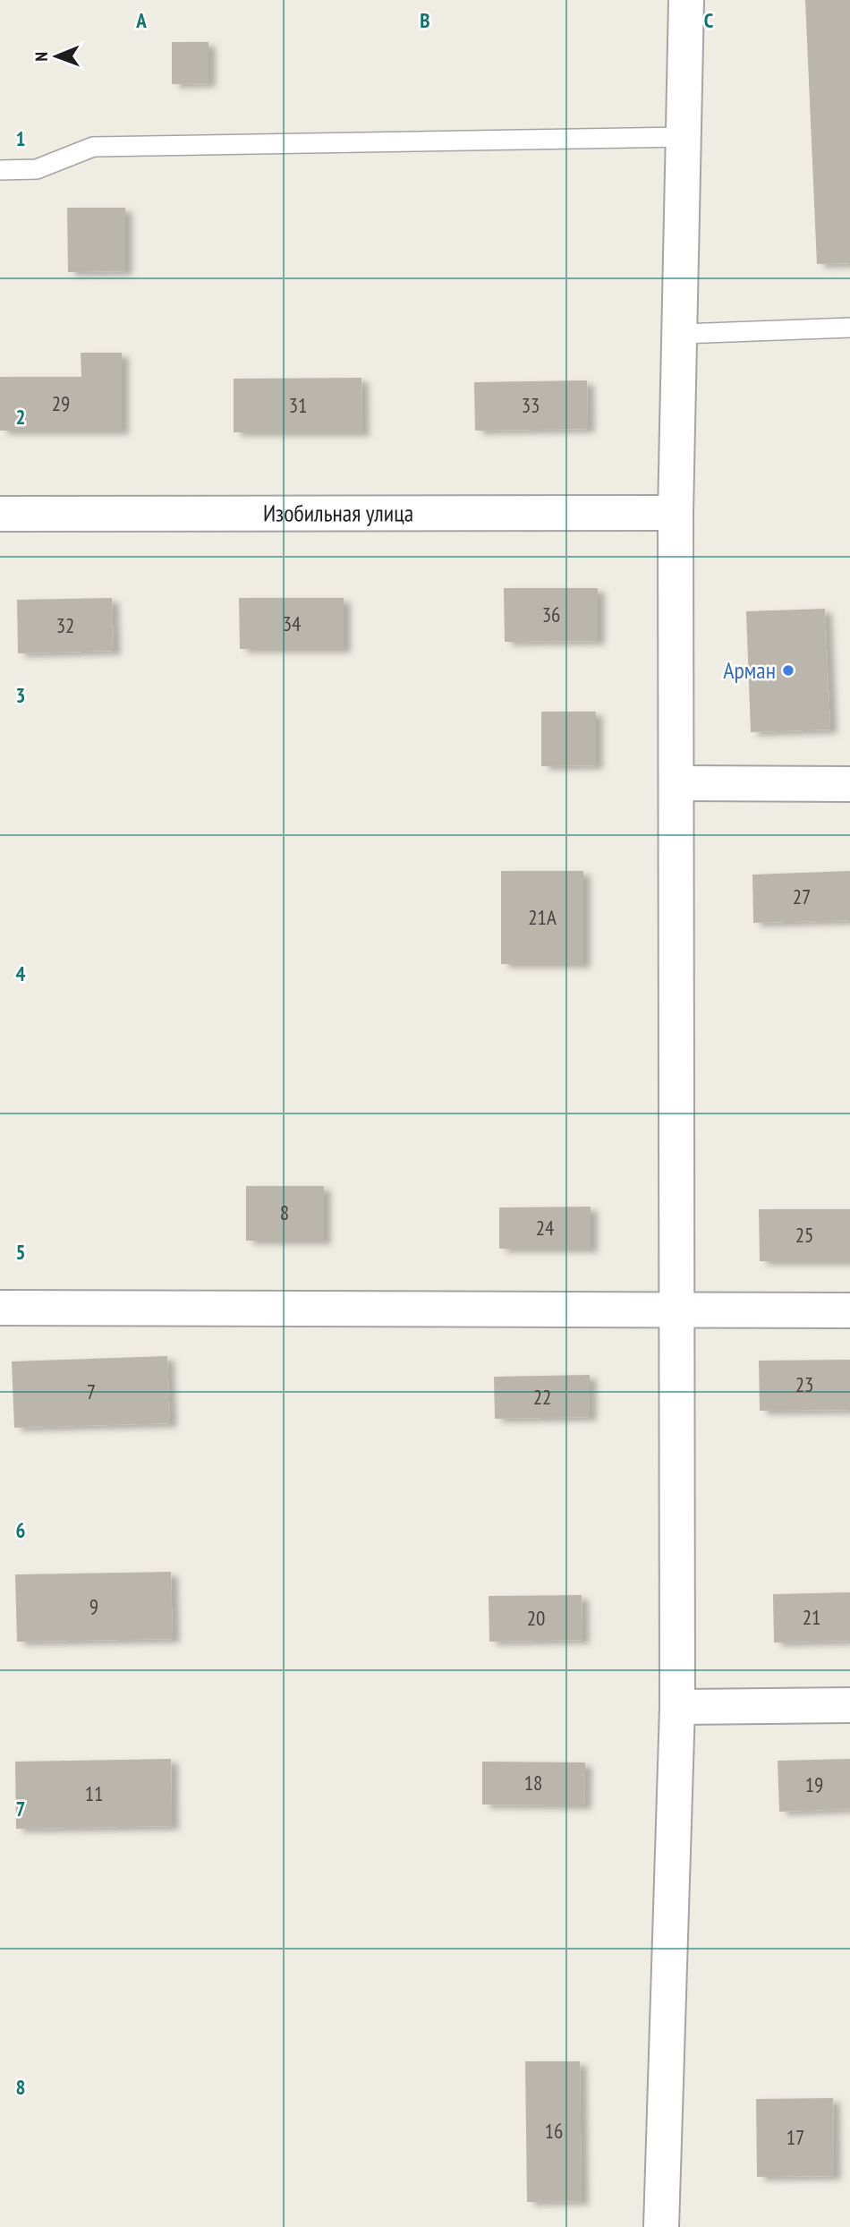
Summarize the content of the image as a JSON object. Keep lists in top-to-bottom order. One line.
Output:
{"streets":{"street":["Изобильная улица"]},"places":["Арман"],"house_numbers":["29","31","33","36","34","32","27","21А","8","24","25","23","7","22","9","21","20","18","19","11","16","17"],"north":"left","grid":{"columns":["A","B","C"],"rows":["1","2","3","4","5","6","7","8"]}}
